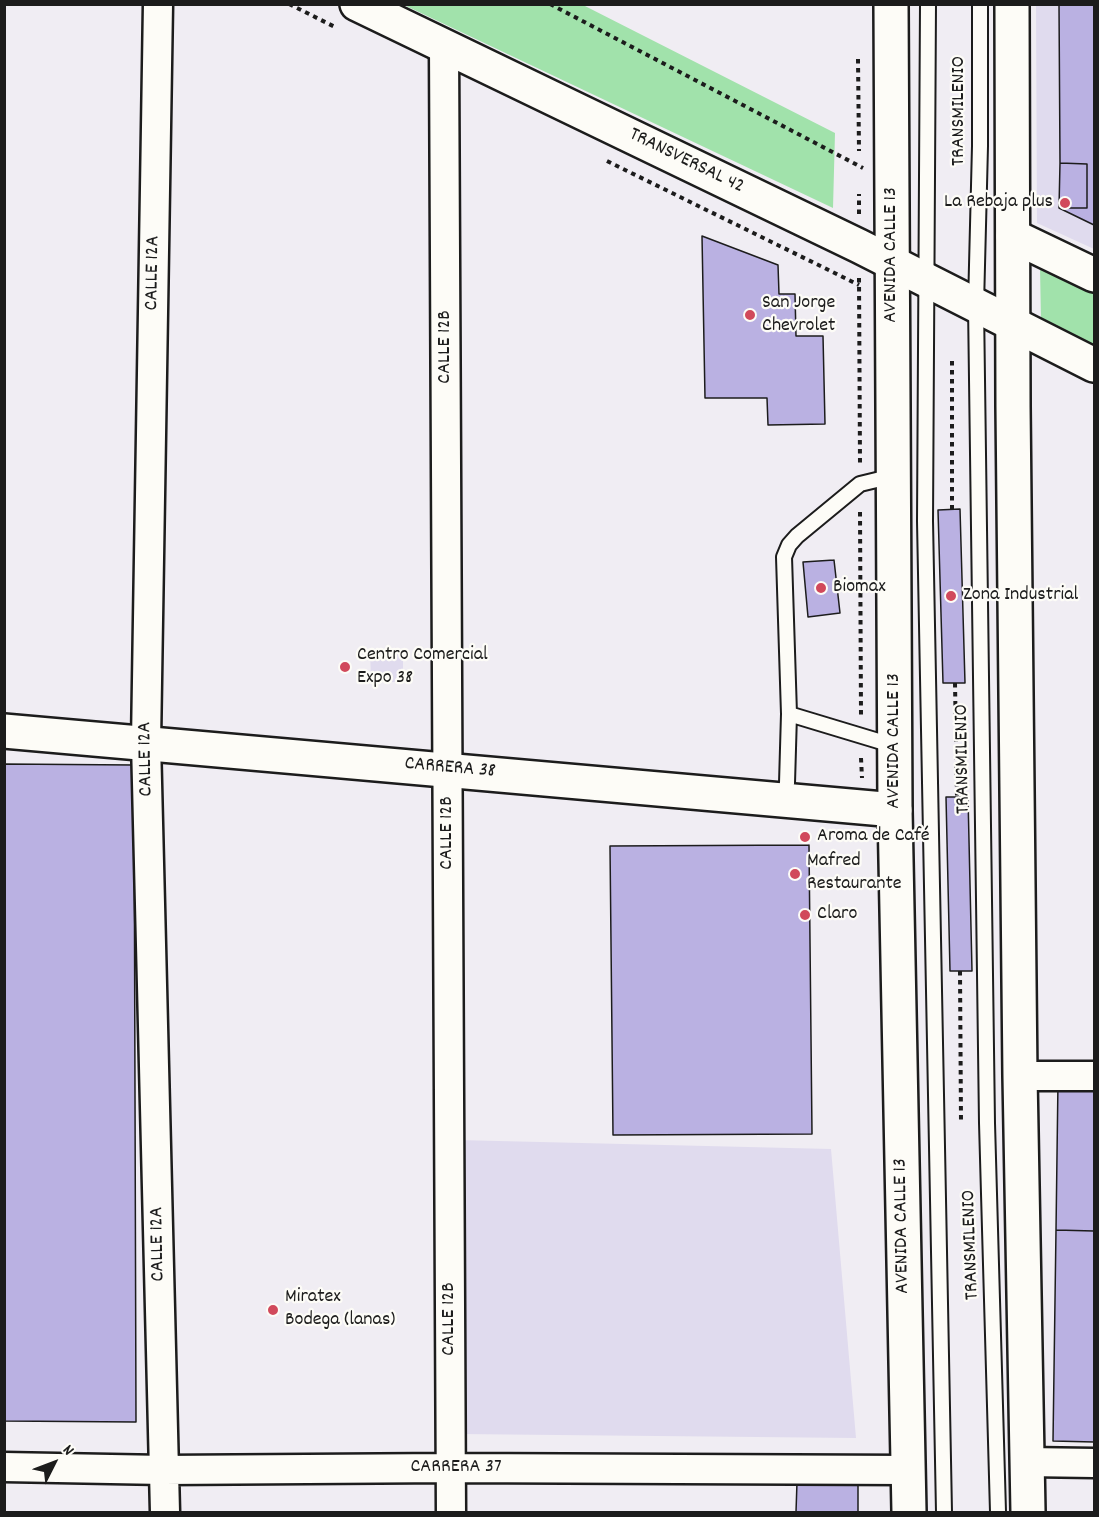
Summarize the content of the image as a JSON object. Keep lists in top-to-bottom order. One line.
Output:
{"streets":{"main road":["TRANSVERSAL 42","AVENIDA CALLE 13","CARRERA 38"],"street":["CALLE 12A","CALLE 12B","CARRERA 37"],"lane":["TRANSMILENIO"]},"crossings":[["TRANSMILENIO","TRANSVERSAL 42"],["TRANSVERSAL 42","AVENIDA CALLE 13"],["TRANSVERSAL 42","CALLE 12B"],["AVENIDA CALLE 13","CARRERA 38"],["AVENIDA CALLE 13","CARRERA 37"],["CALLE 12A","CARRERA 38"],["CALLE 12A","CARRERA 37"],["CALLE 12B","CARRERA 38"],["CALLE 12B","CARRERA 37"]],"places":["La Rebaja plus","San Jorge Chevrolet","Biomax","Zona Industrial","Centro Comercial Expo 38","Aroma de Café","Mafred Restaurante","Claro","Miratex Bodega (lanas)"],"north":"top right"}
